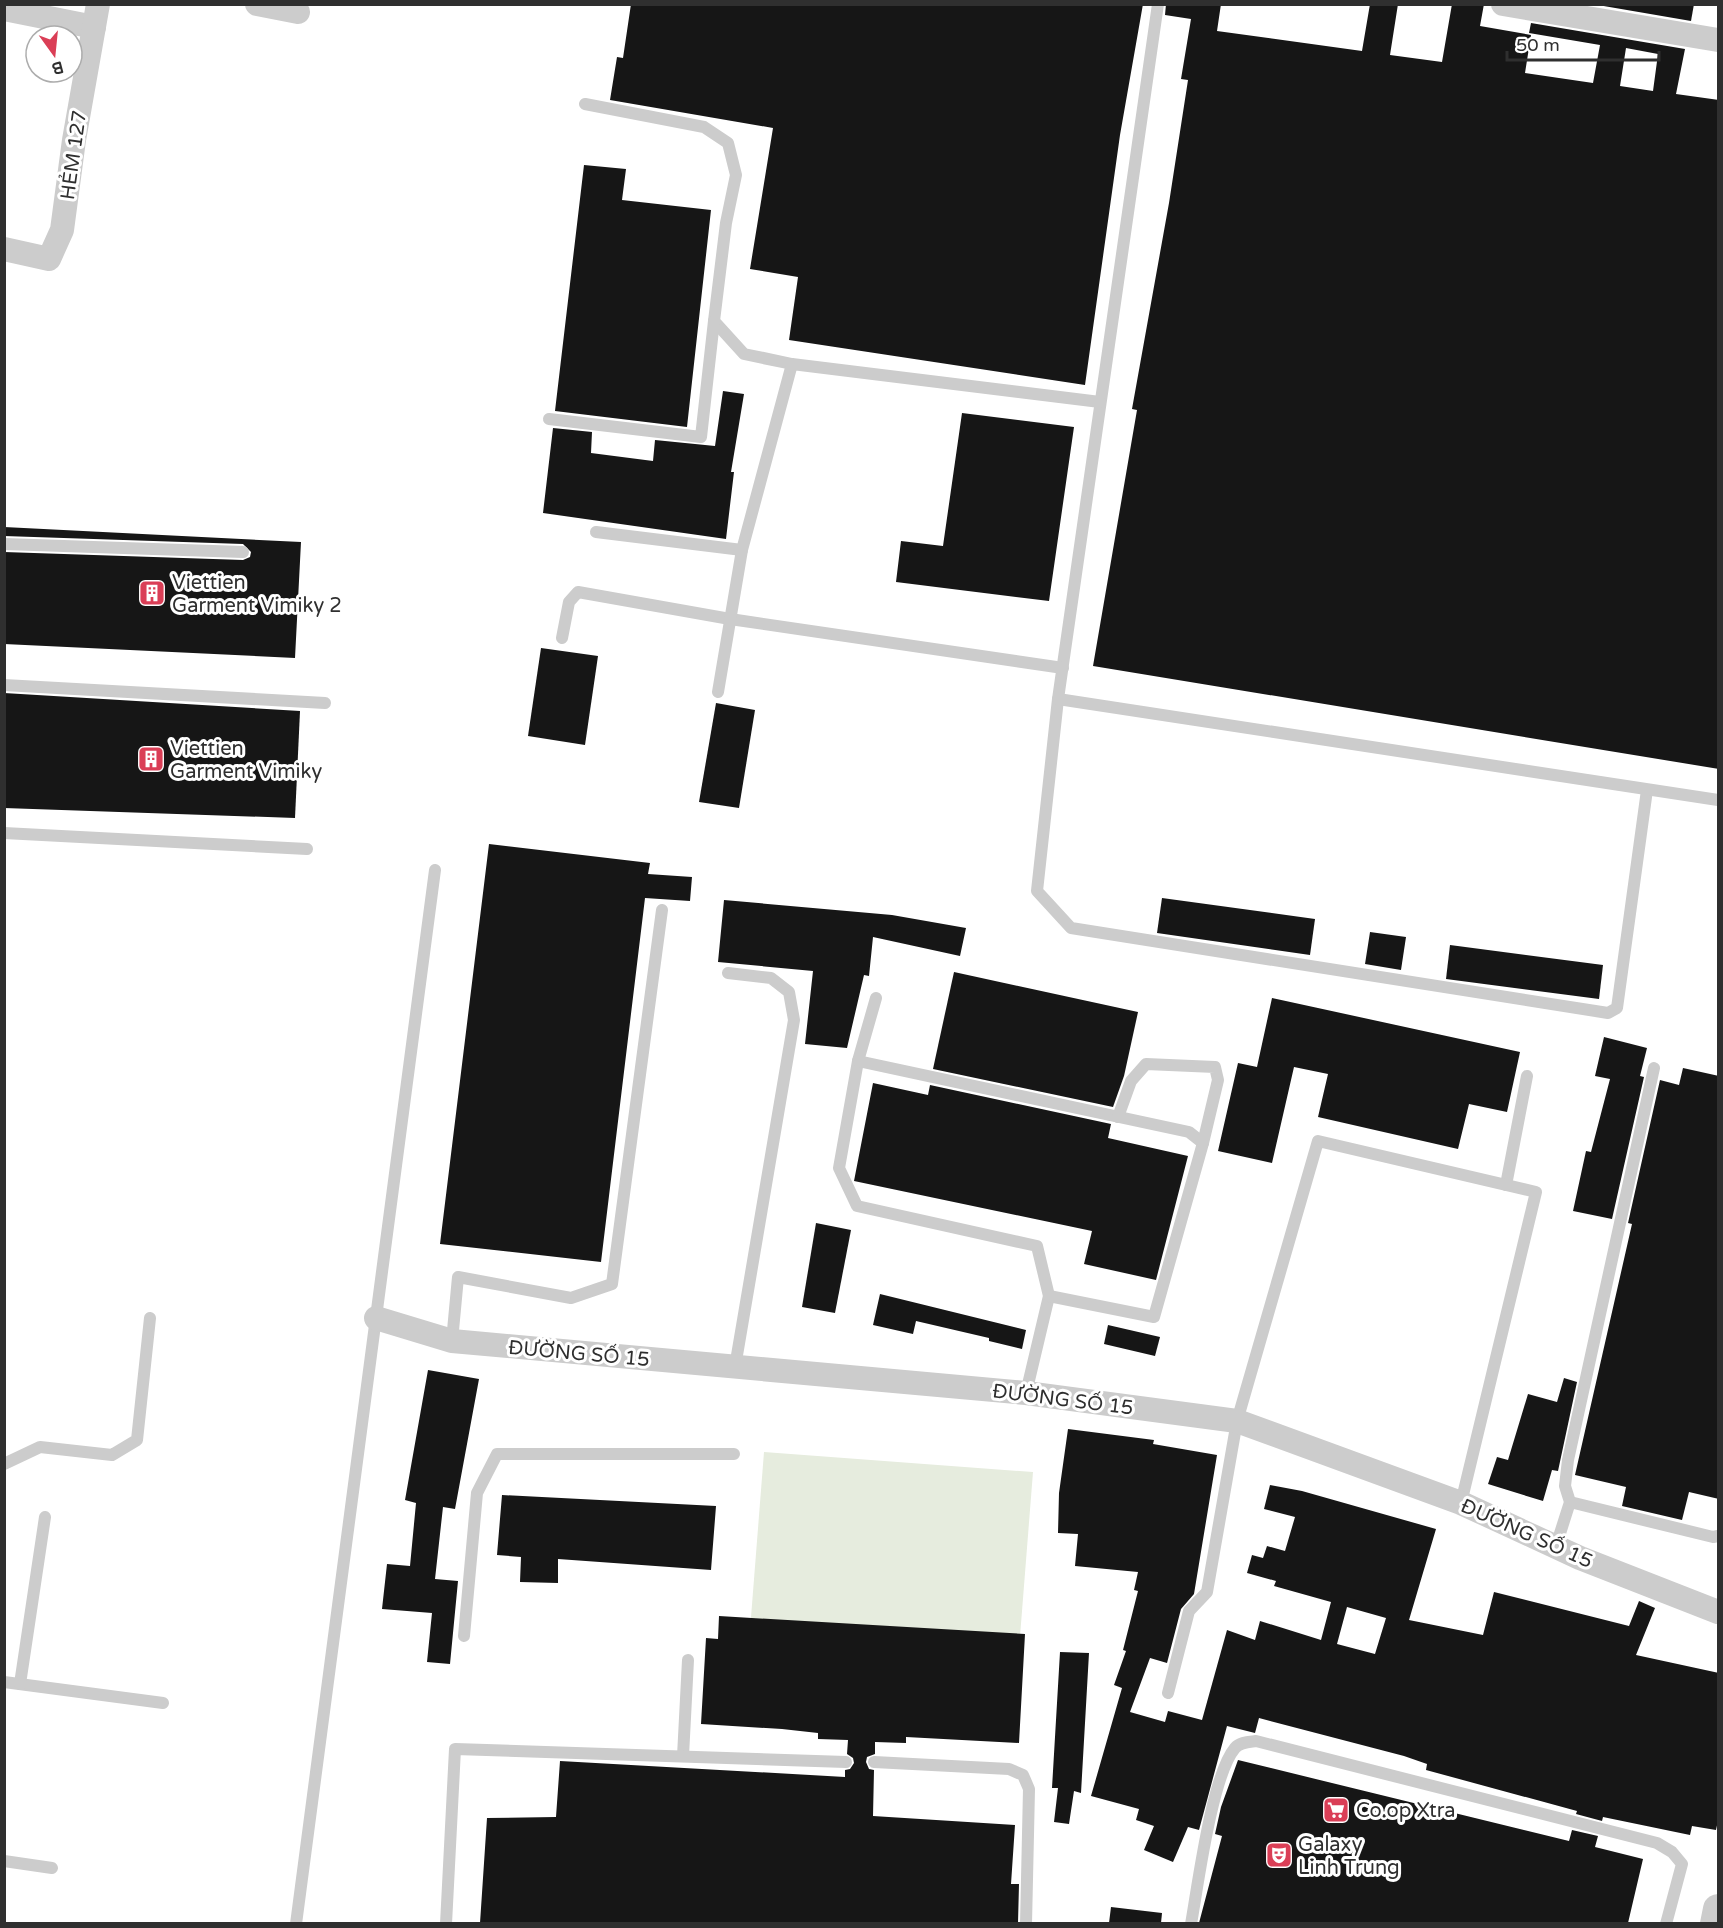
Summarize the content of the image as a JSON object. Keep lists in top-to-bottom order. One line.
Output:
{"streets":{"street":["HẺM 127","ĐƯỜNG SỐ 15"]},"places":{"building":["Viettien Garment Vimiky 2","Viettien Garment Vimiky"],"supermarket":["Co.op Xtra"],"theatre":["Galaxy Linh Trung"]},"scale_bar":"50 m","north":"bottom"}
